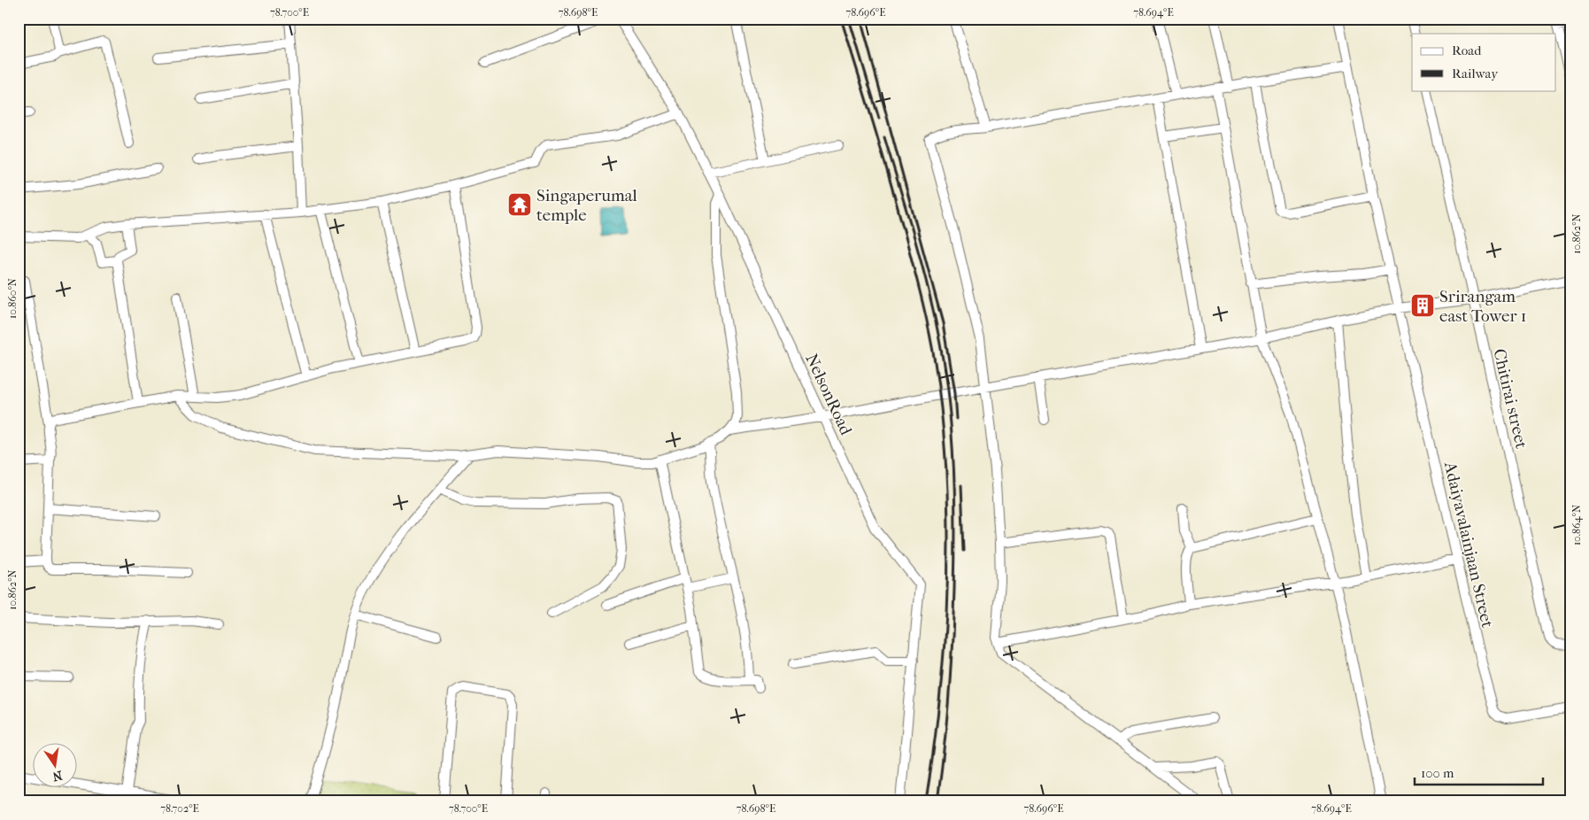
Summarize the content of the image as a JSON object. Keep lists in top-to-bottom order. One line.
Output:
{"streets":{"street":["NelsonRoad","Chitirai street","Adaiyavalainjaan Street"]},"places":{"temple":["Singaperumal temple"],"building":["Srirangam east Tower 1"]},"legend":["Road","Railway"],"scale_bar":"100 m","north":"bottom","coordinates":["78.700°E","78.698°E","78.696°E","78.694°E","10.862°N","10.860°N","10.864°N","78.702°E"]}
